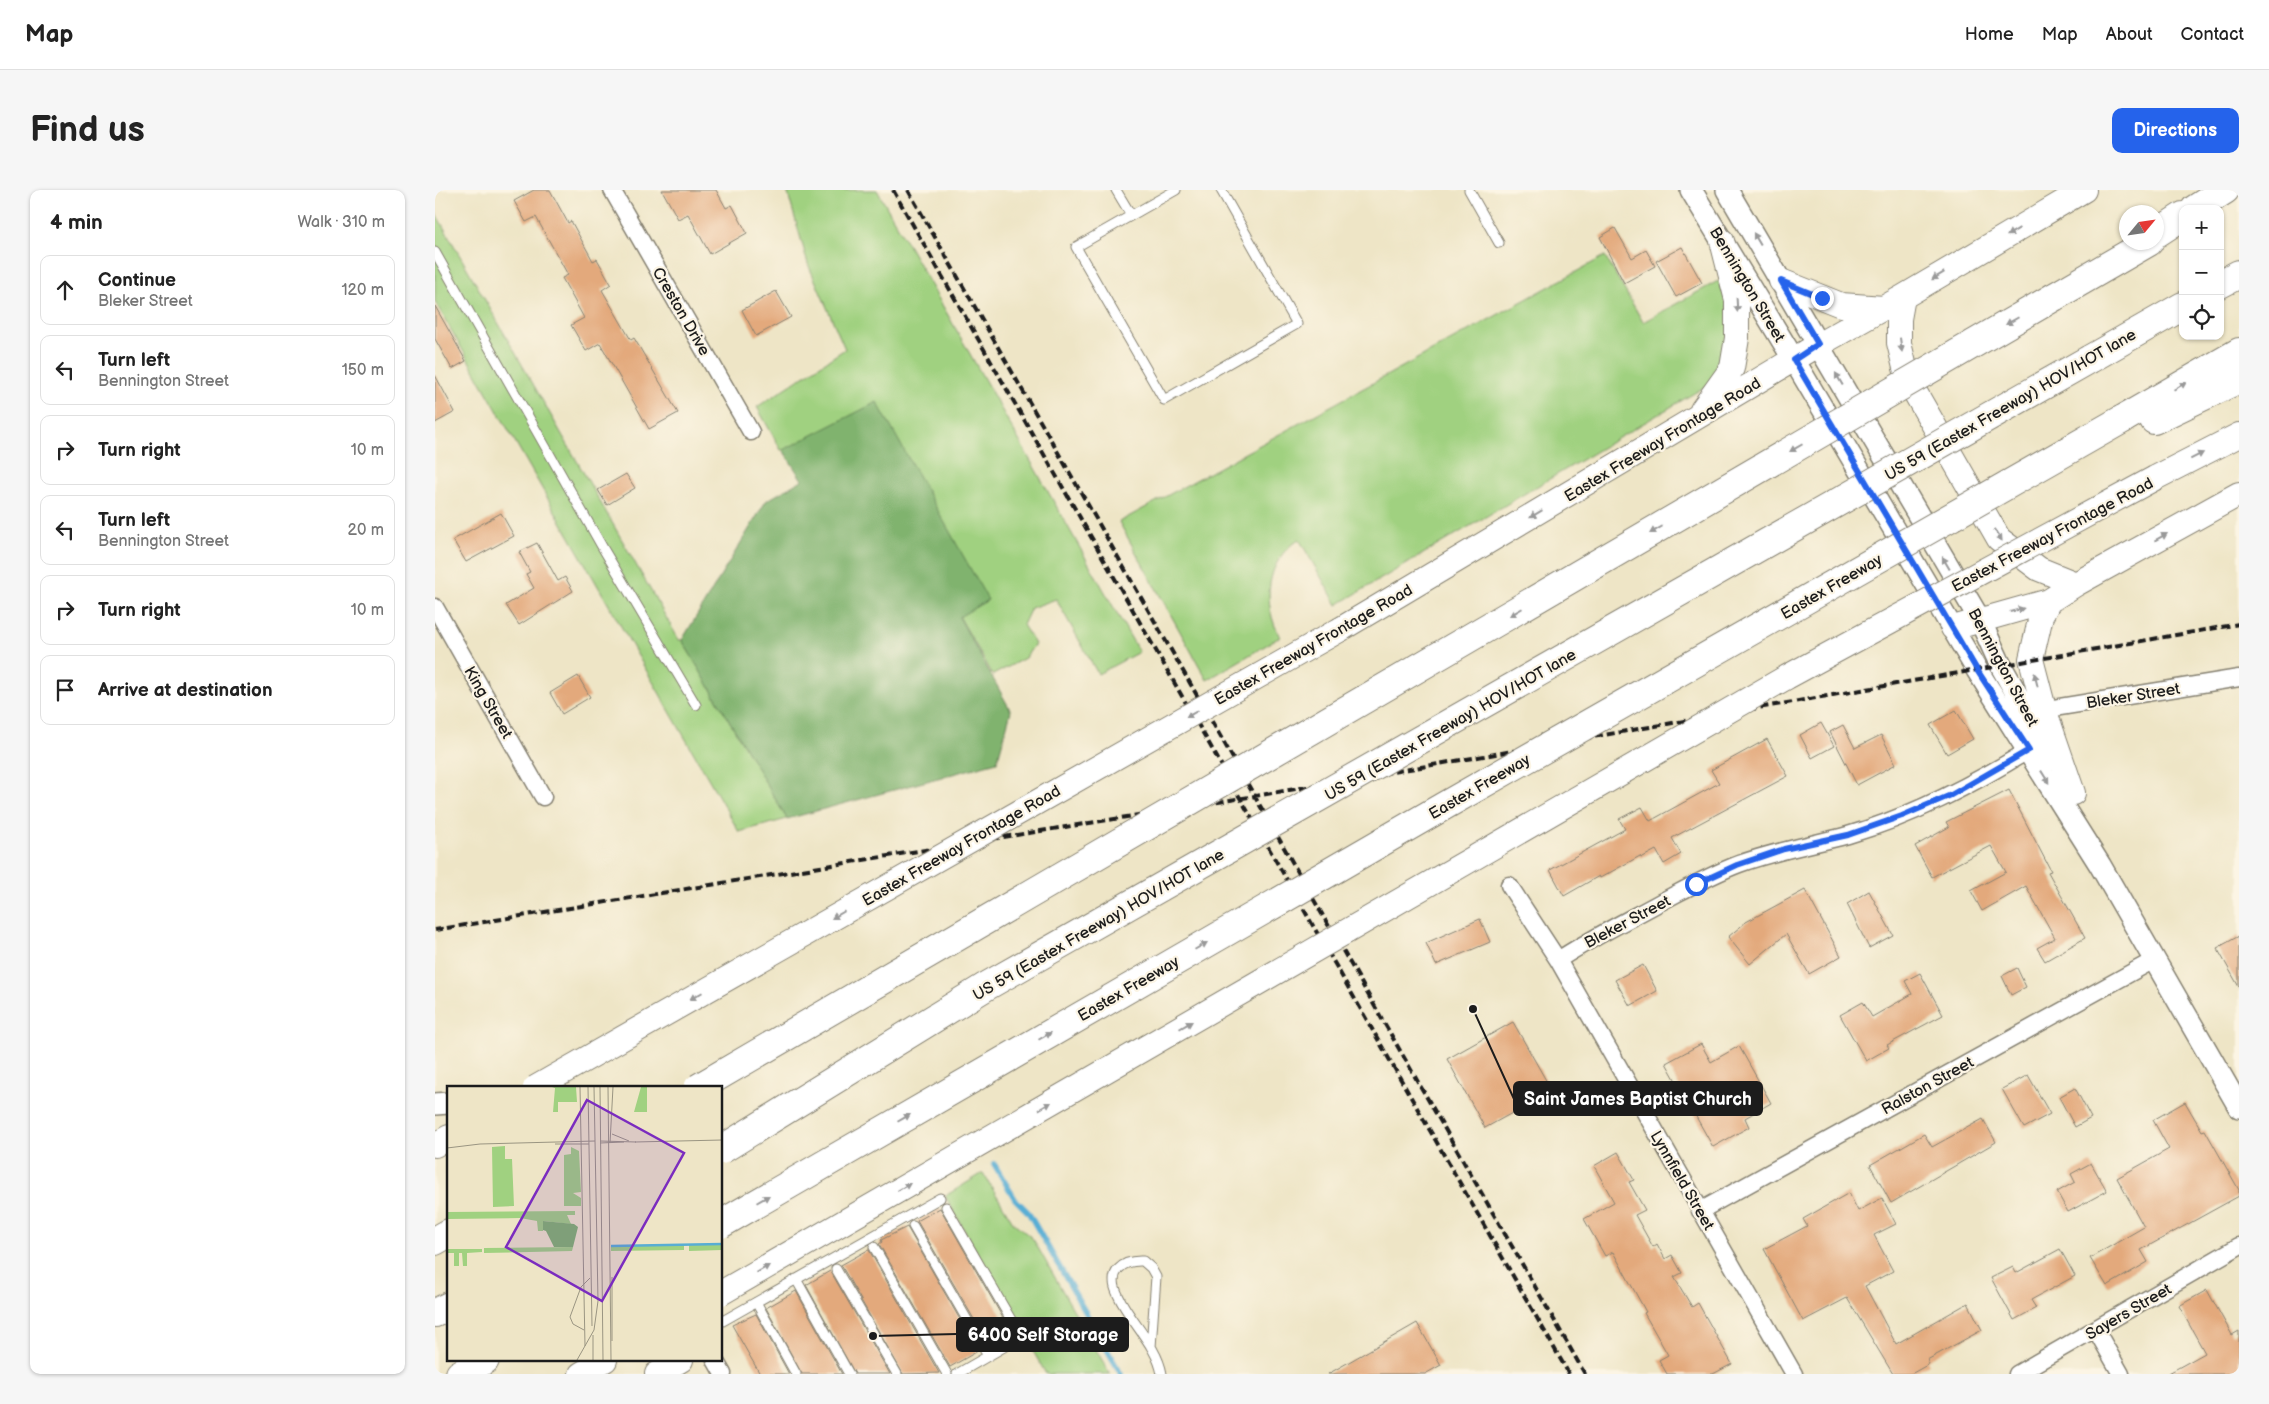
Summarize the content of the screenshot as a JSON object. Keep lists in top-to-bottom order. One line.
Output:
{"streets":{"highway":["US 59 (Eastex Freeway) HOV/HOT lane","Eastex Freeway"],"main road":["Eastex Freeway Frontage Road"],"street":["Bennington Street","Creston Drive","Bleker Street","King Street","Ralston Street","Lynnfield Street","Sayers Street"]},"crossings":[["Bennington Street","Eastex Freeway Frontage Road"],["Bennington Street","Bleker Street"],["Bennington Street","Ralston Street"],["Bleker Street","Lynnfield Street"],["Ralston Street","Lynnfield Street"]],"places":["Saint James Baptist Church","6400 Self Storage"],"north":"top right","page":{"header":"Map","nav":["Home","Map","About","Contact"],"buttons":"Directions","title":"Find us","heading":["4 min","Walk · 310 m"],"map_buttons":["+","−"],"list":[["Continue","Bleker Street","120 m"],["Turn left","Bennington Street","150 m"],["Turn right","10 m"],["Turn left","Bennington Street","20 m"],["Turn right","10 m"],"Arrive at destination"]}}
